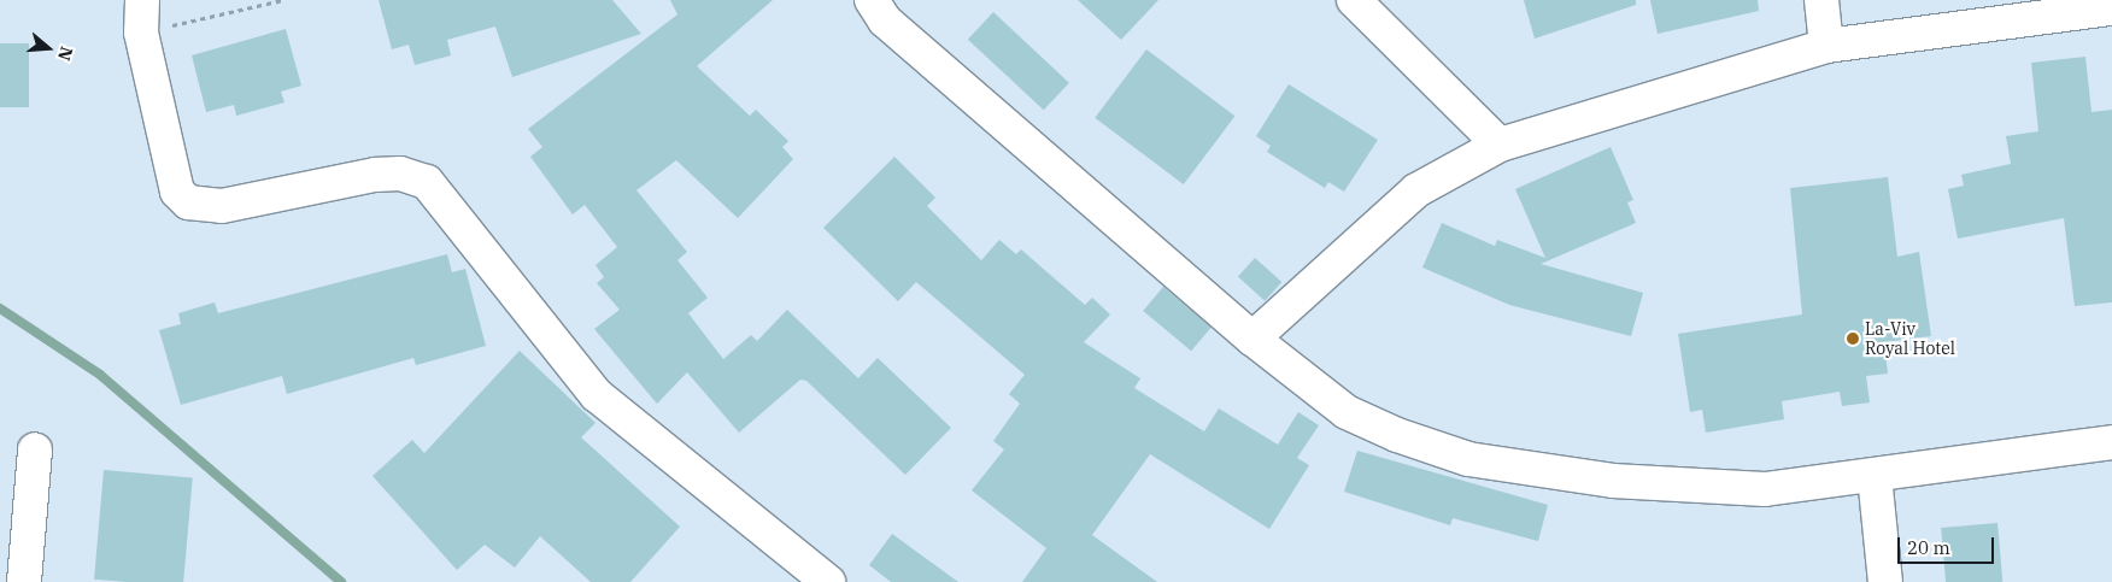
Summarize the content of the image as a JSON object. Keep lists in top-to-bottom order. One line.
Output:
{"places":["La-Viv Royal Hotel"],"scale_bar":"20 m","north":"right"}
